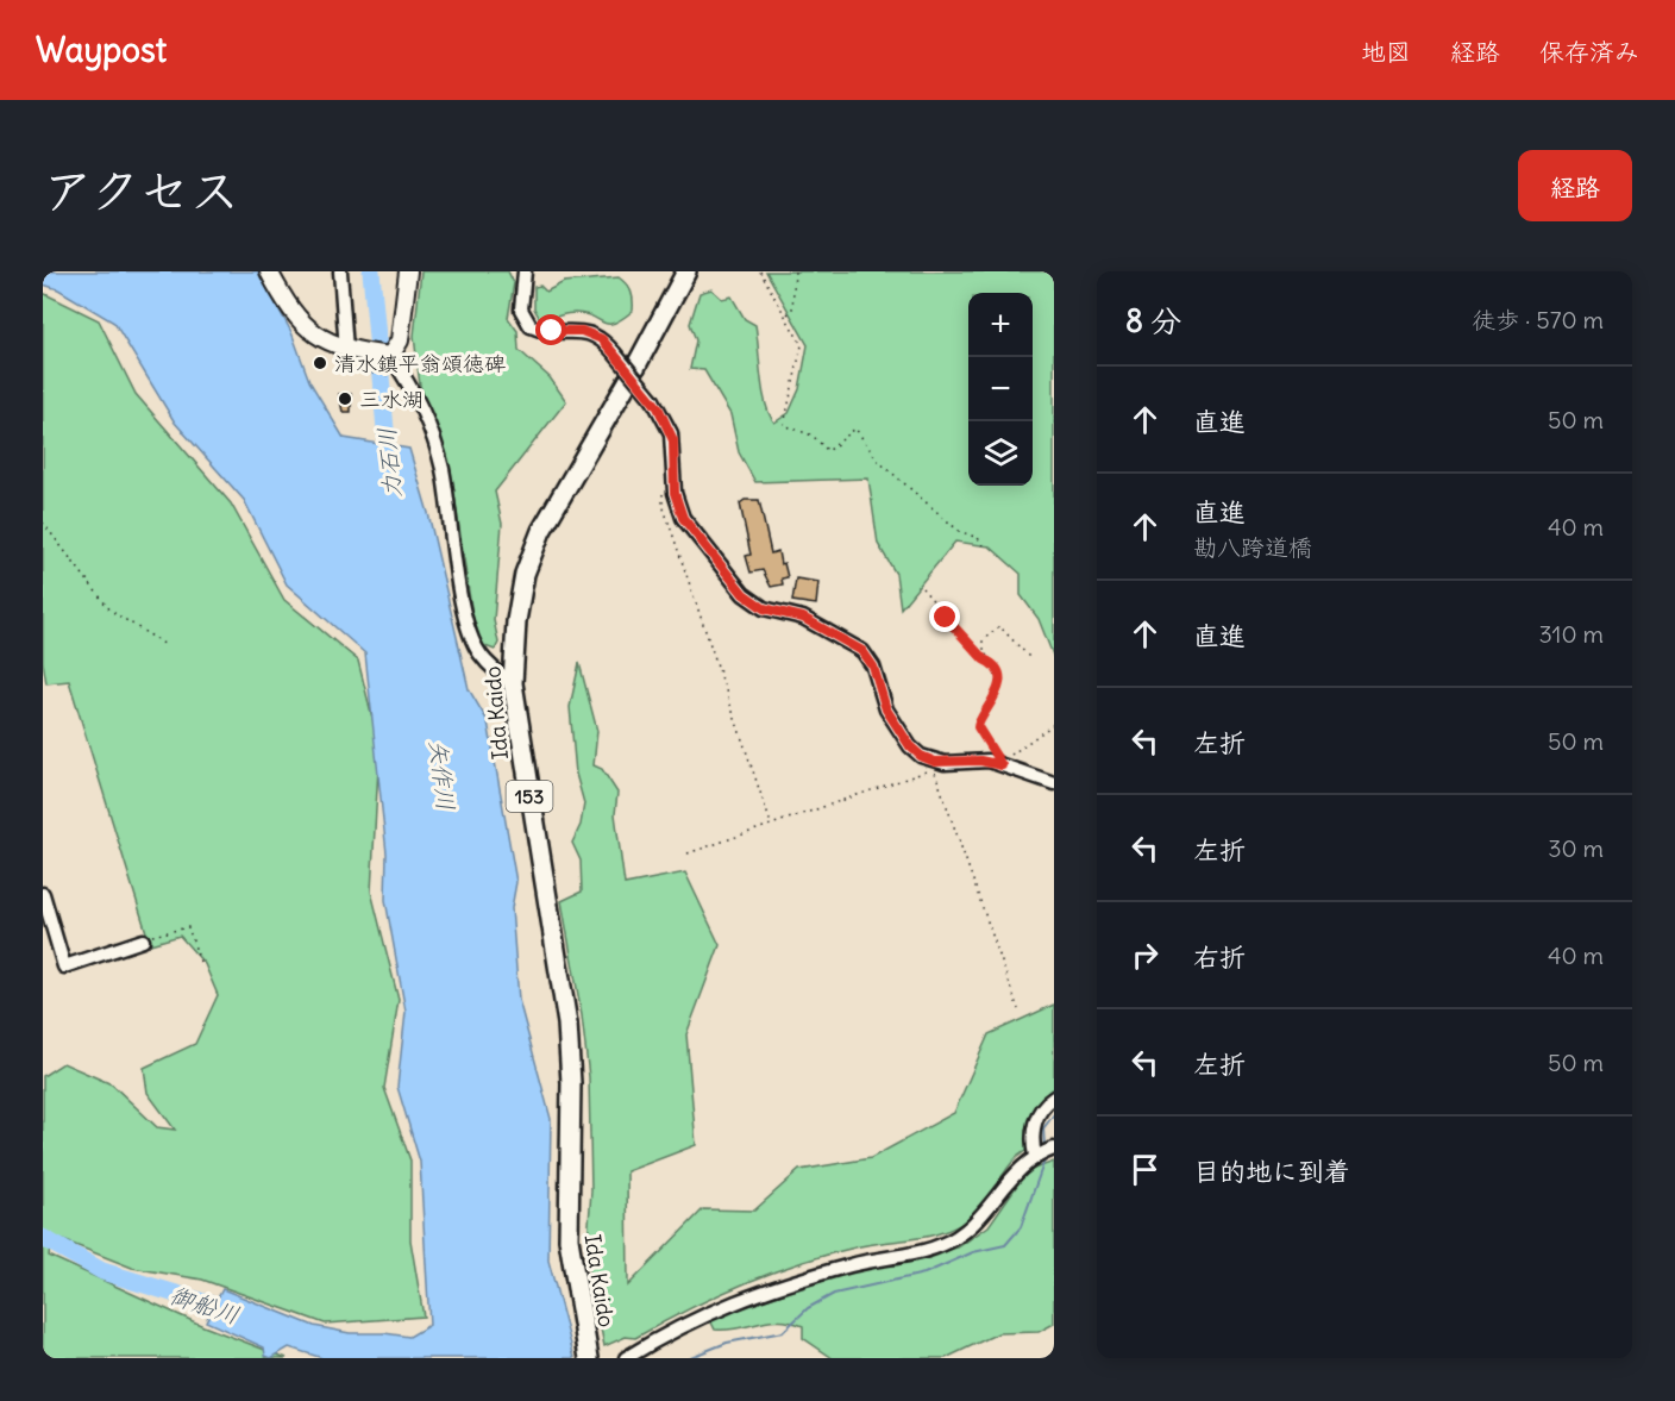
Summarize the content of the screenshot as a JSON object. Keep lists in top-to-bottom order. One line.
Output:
{"streets":{"highway":["Ida Kaido","153"]},"water":["力石川","矢作川","御船川"],"places":["清水鎮平翁頌徳碑","三水湖"],"page":{"header":"Waypost","nav":["地図","経路","保存済み"],"title":"アクセス","buttons":"経路","heading":["8 分","徒歩 · 570 m"],"map_buttons":["+","−"],"list":[["直進","50 m"],["直進","勘八跨道橋","40 m"],["直進","310 m"],["左折","50 m"],["左折","30 m"],["右折","40 m"],["左折","50 m"],"目的地に到着"]}}
